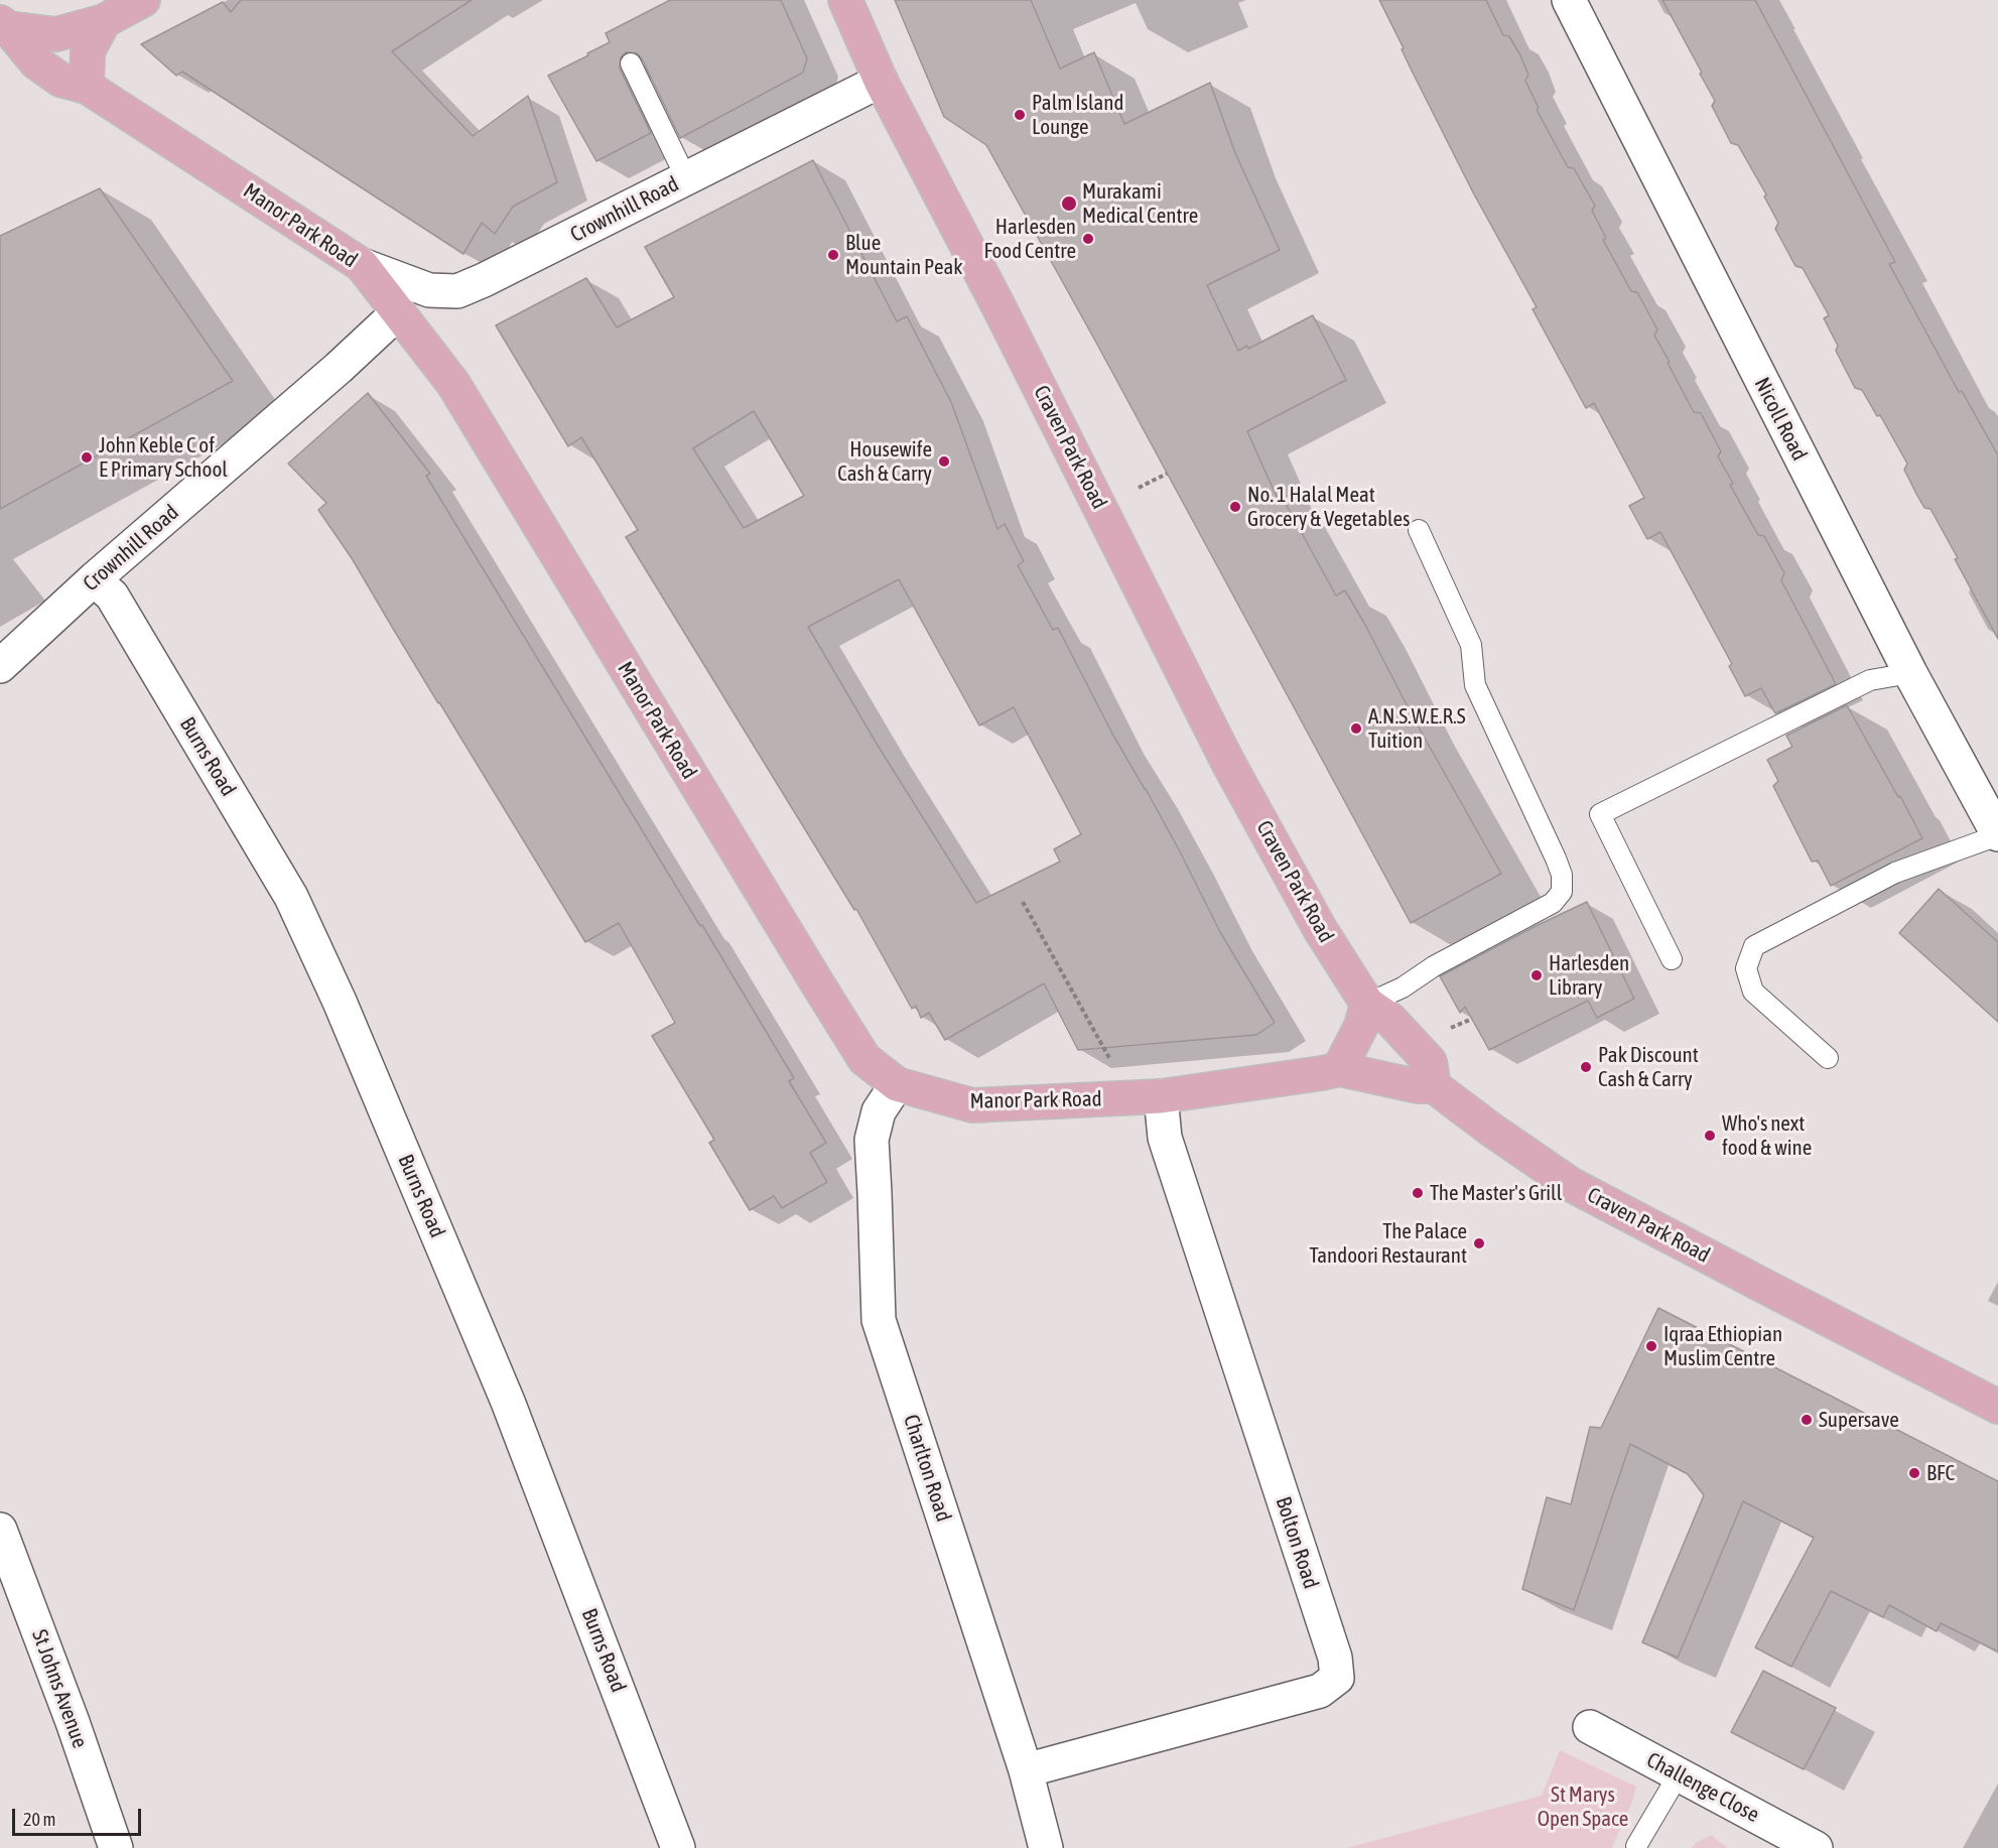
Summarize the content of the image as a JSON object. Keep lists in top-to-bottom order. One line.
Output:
{"streets":{"main road":["Manor Park Road","Craven Park Road"],"street":["Crownhill Road","Nicoll Road","Burns Road","Charlton Road","Bolton Road","St Johns Avenue","Challenge Close"]},"crossings":[["Crownhill Road","Manor Park Road"],["Crownhill Road","Craven Park Road"],["Crownhill Road","Burns Road"],["Manor Park Road","Craven Park Road"],["Manor Park Road","Charlton Road"],["Manor Park Road","Bolton Road"],["Charlton Road","Bolton Road"]],"parks":["St Marys Open Space"],"places":["Palm Island Lounge","Murakami Medical Centre","Harlesden Food Centre","Blue Mountain Peak","John Keble C of E Primary School","Housewife Cash & Carry","No. 1 Halal Meat Grocery & Vegetables","A.N.S.W.E.R.S Tuition","Harlesden Library","Pak Discount Cash & Carry","Who's next food & wine","The Master's Grill","The Palace Tandoori Restaurant","Iqraa Ethiopian Muslim Centre","Supersave","BFC"],"scale_bar":"20 m"}
